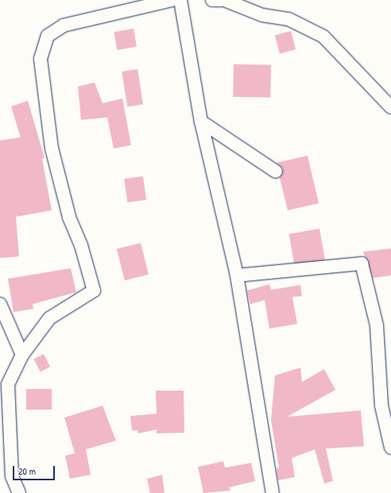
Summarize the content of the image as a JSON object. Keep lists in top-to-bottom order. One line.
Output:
{"scale_bar":"20 m"}
